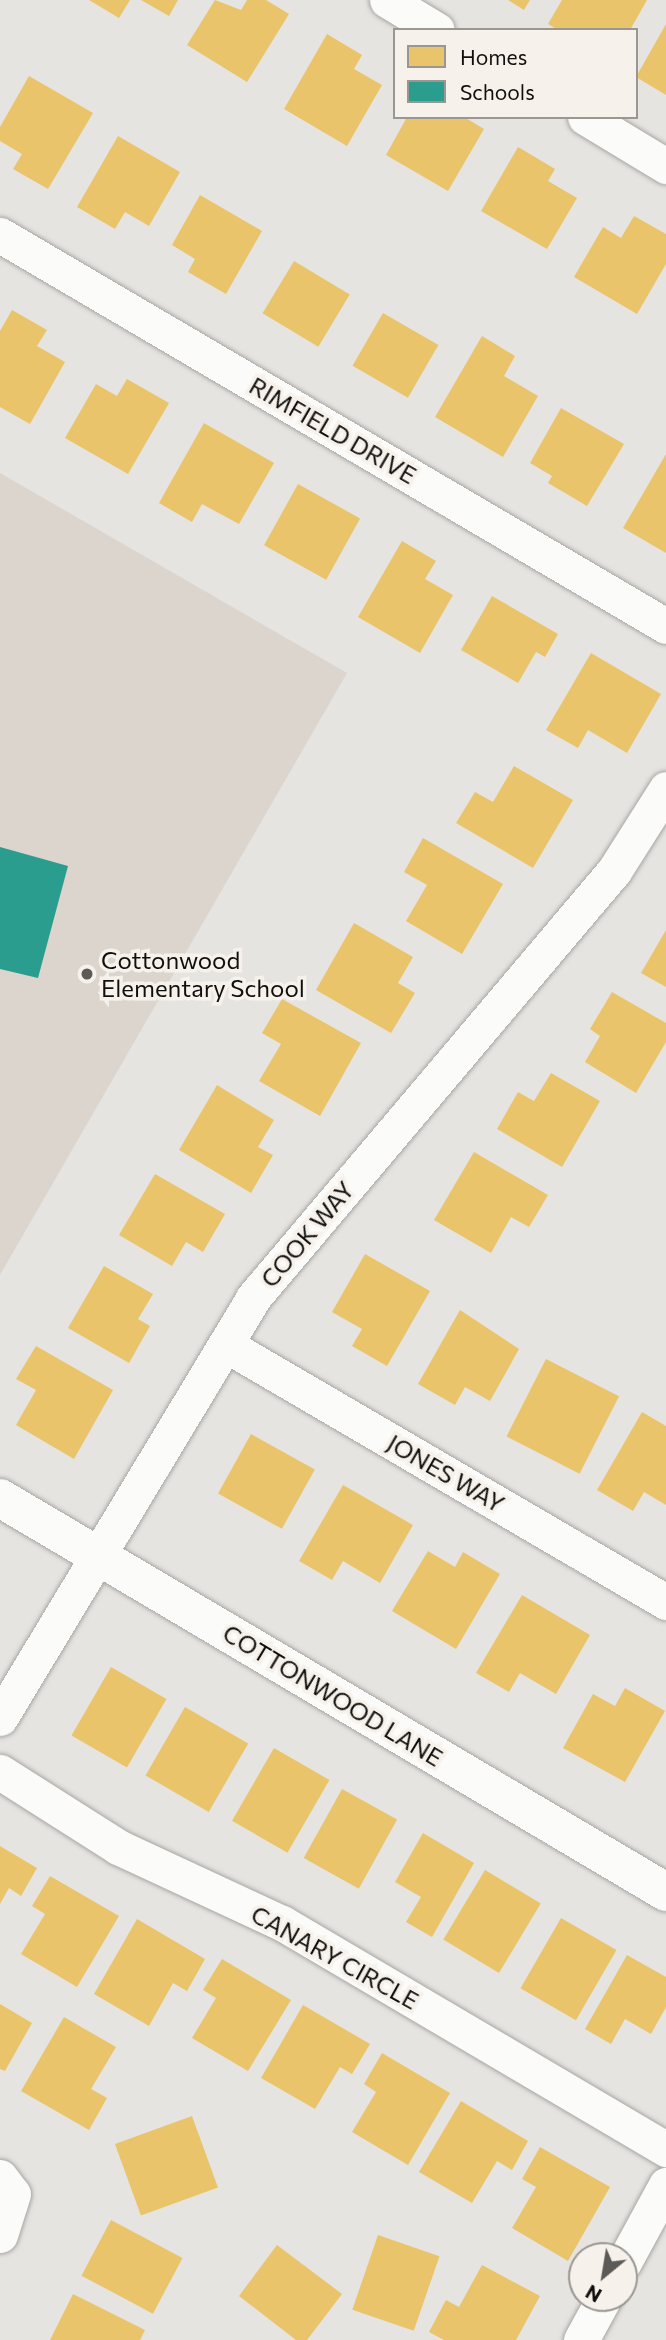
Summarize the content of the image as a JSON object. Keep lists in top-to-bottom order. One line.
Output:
{"streets":{"main road":["COTTONWOOD LANE"],"street":["RIMFIELD DRIVE","COOK WAY","JONES WAY","CANARY CIRCLE"]},"crossings":[["COOK WAY","JONES WAY"],["COOK WAY","COTTONWOOD LANE"]],"places":["Cottonwood Elementary School"],"legend":["Homes","Schools"],"north":"bottom left"}
